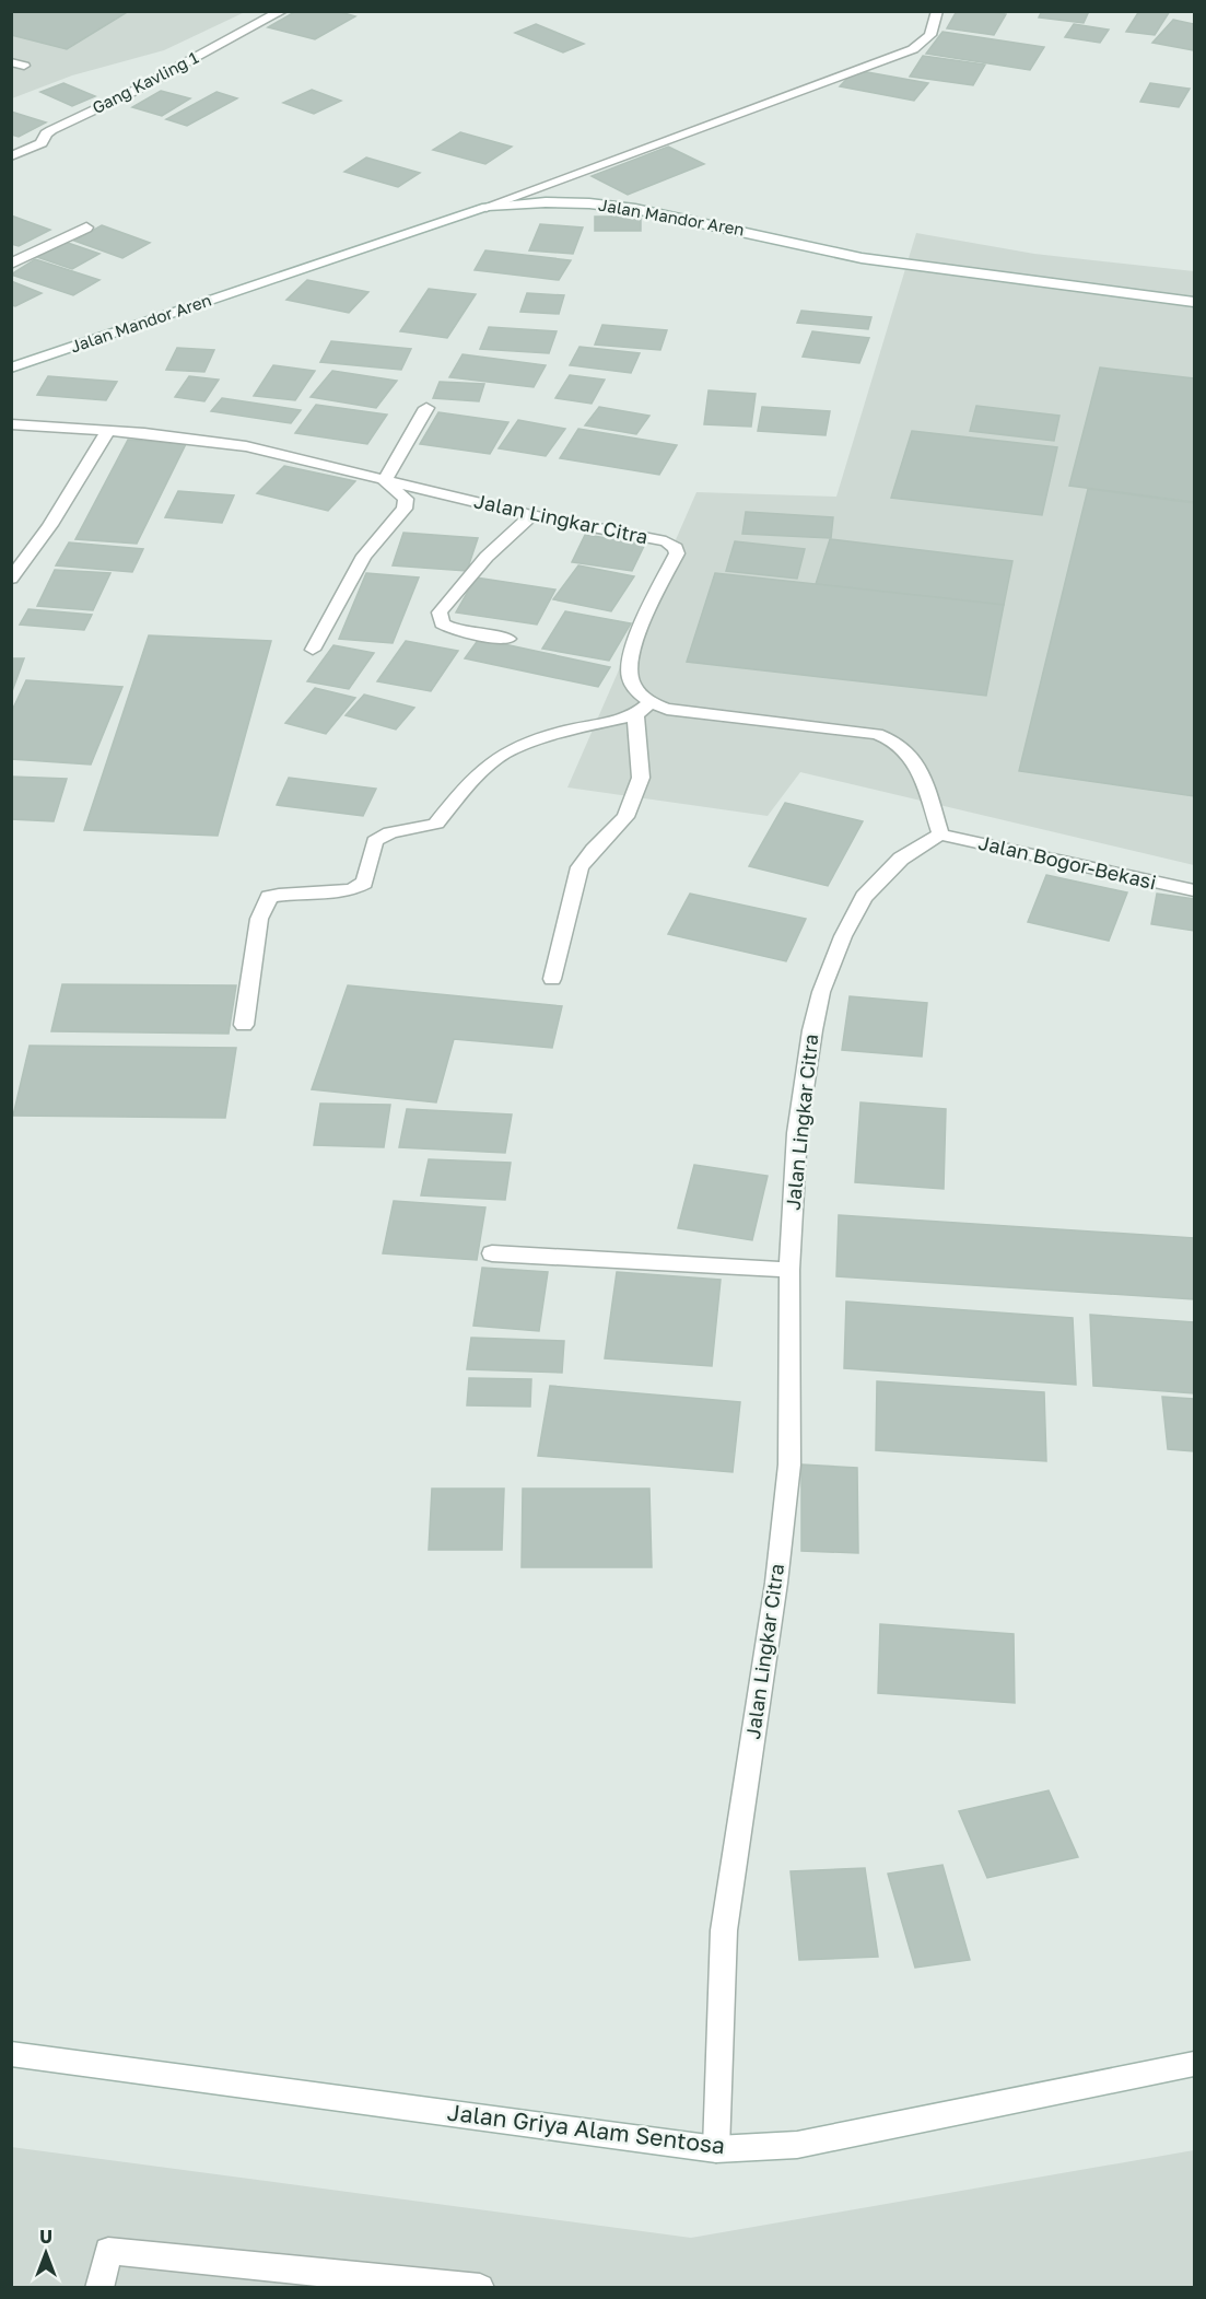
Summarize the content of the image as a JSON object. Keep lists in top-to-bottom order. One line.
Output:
{"streets":{"street":["Gang Kavling 1","Jalan Mandor Aren","Jalan Lingkar Citra","Jalan Bogor-Bekasi","Jalan Griya Alam Sentosa"]},"crossings":[["Jalan Lingkar Citra","Jalan Bogor-Bekasi"],["Jalan Lingkar Citra","Jalan Griya Alam Sentosa"]],"north":"top"}
